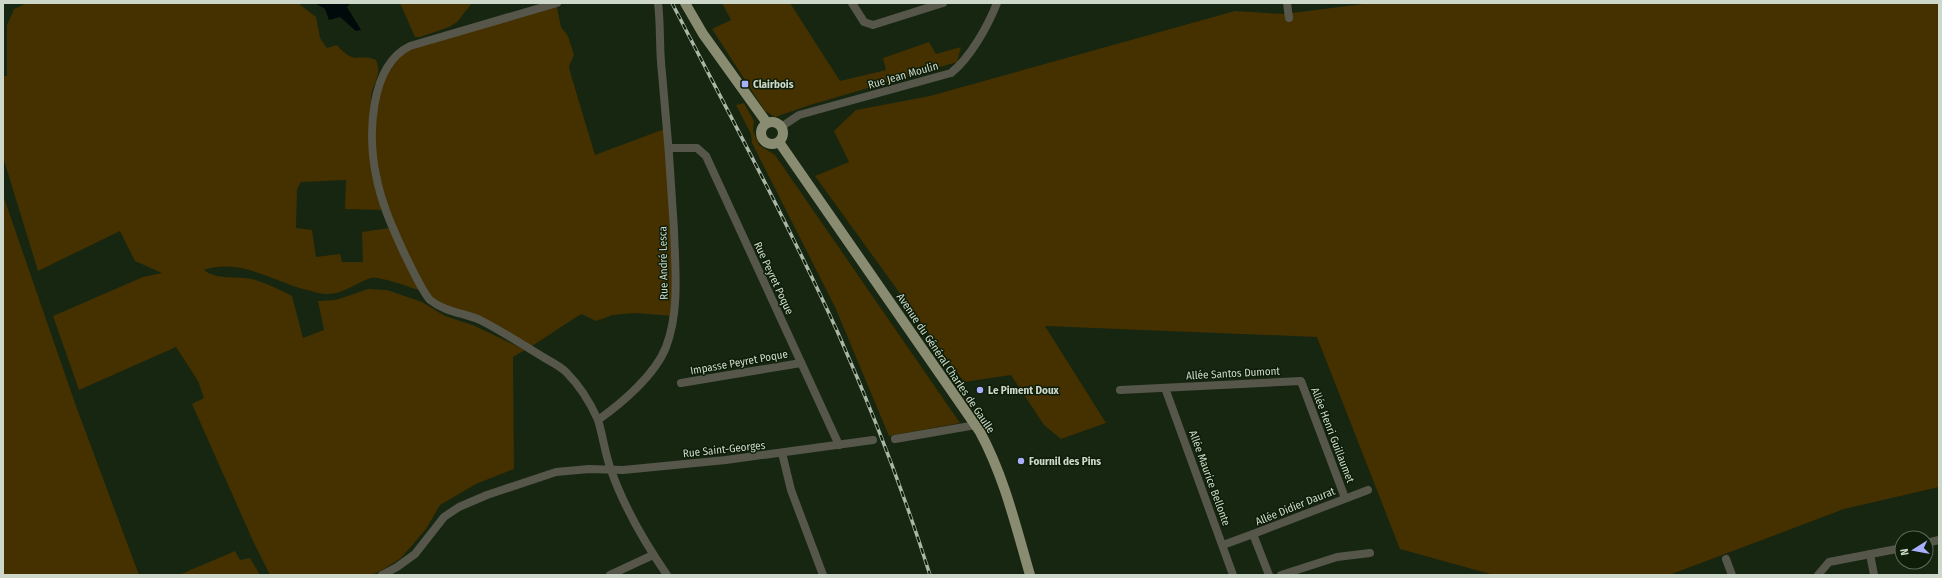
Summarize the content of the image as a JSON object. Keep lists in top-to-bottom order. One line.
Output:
{"streets":{"main road":["Avenue du Général Charles de Gaulle"],"street":["Rue Jean Moulin","Rue André Lesca","Rue Peyret Poque","Impasse Peyret Poque","Allée Santos Dumont","Allée Henri Guillaumet","Rue Saint-Georges","Allée Maurice Bellonte","Allée Didier Daurat"]},"crossings":[["Rue Jean Moulin","Avenue du Général Charles de Gaulle"],["Rue André Lesca","Rue Peyret Poque"],["Rue Peyret Poque","Impasse Peyret Poque"],["Rue Peyret Poque","Rue Saint-Georges"],["Allée Santos Dumont","Allée Henri Guillaumet"],["Allée Santos Dumont","Allée Maurice Bellonte"],["Allée Henri Guillaumet","Allée Didier Daurat"],["Allée Maurice Bellonte","Allée Didier Daurat"]],"places":{"transit":["Clairbois"],"other":["Le Piment Doux","Fournil des Pins"]},"north":"left"}
